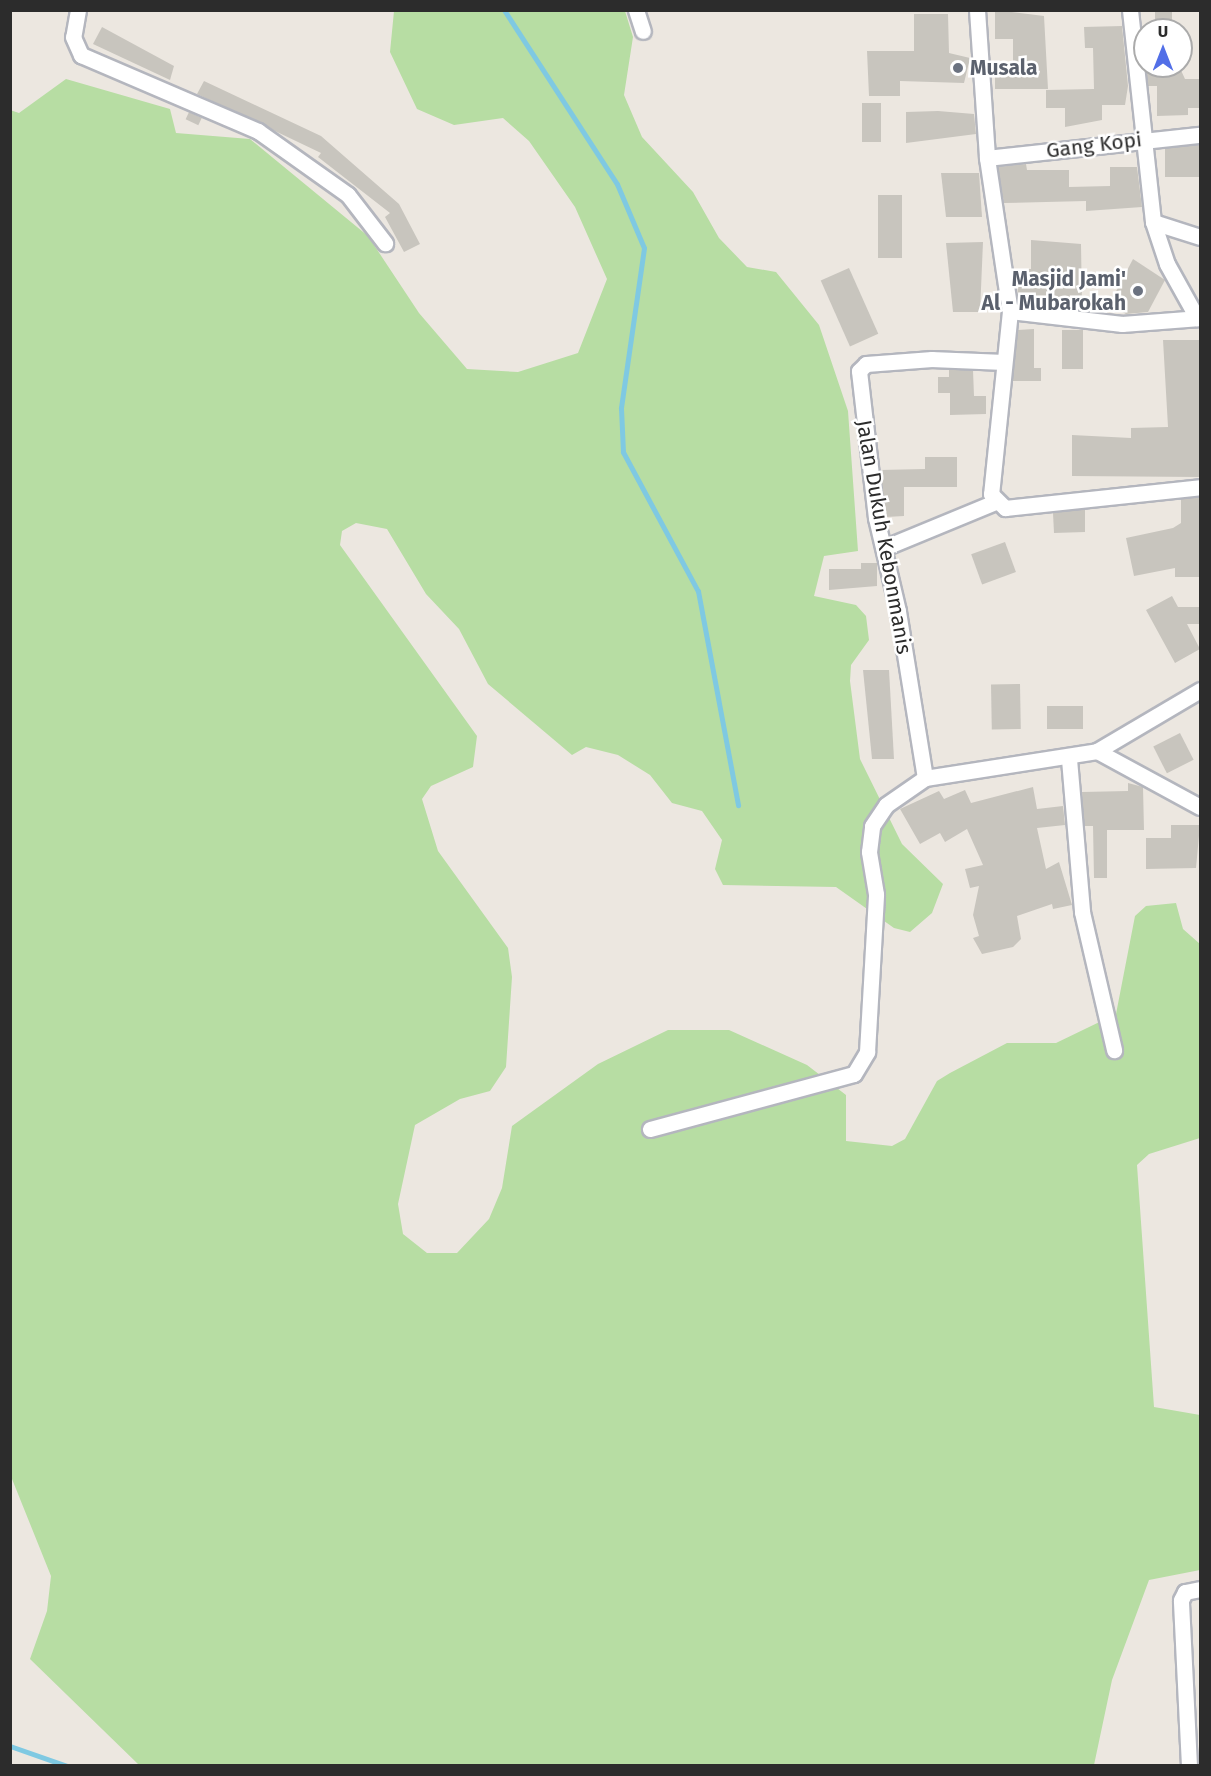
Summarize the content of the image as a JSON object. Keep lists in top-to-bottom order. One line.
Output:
{"streets":{"street":["Gang Kopi","Jalan Dukuh Kebonmanis"]},"places":["Musala","Masjid Jami' Al - Mubarokah"],"north":"top"}
